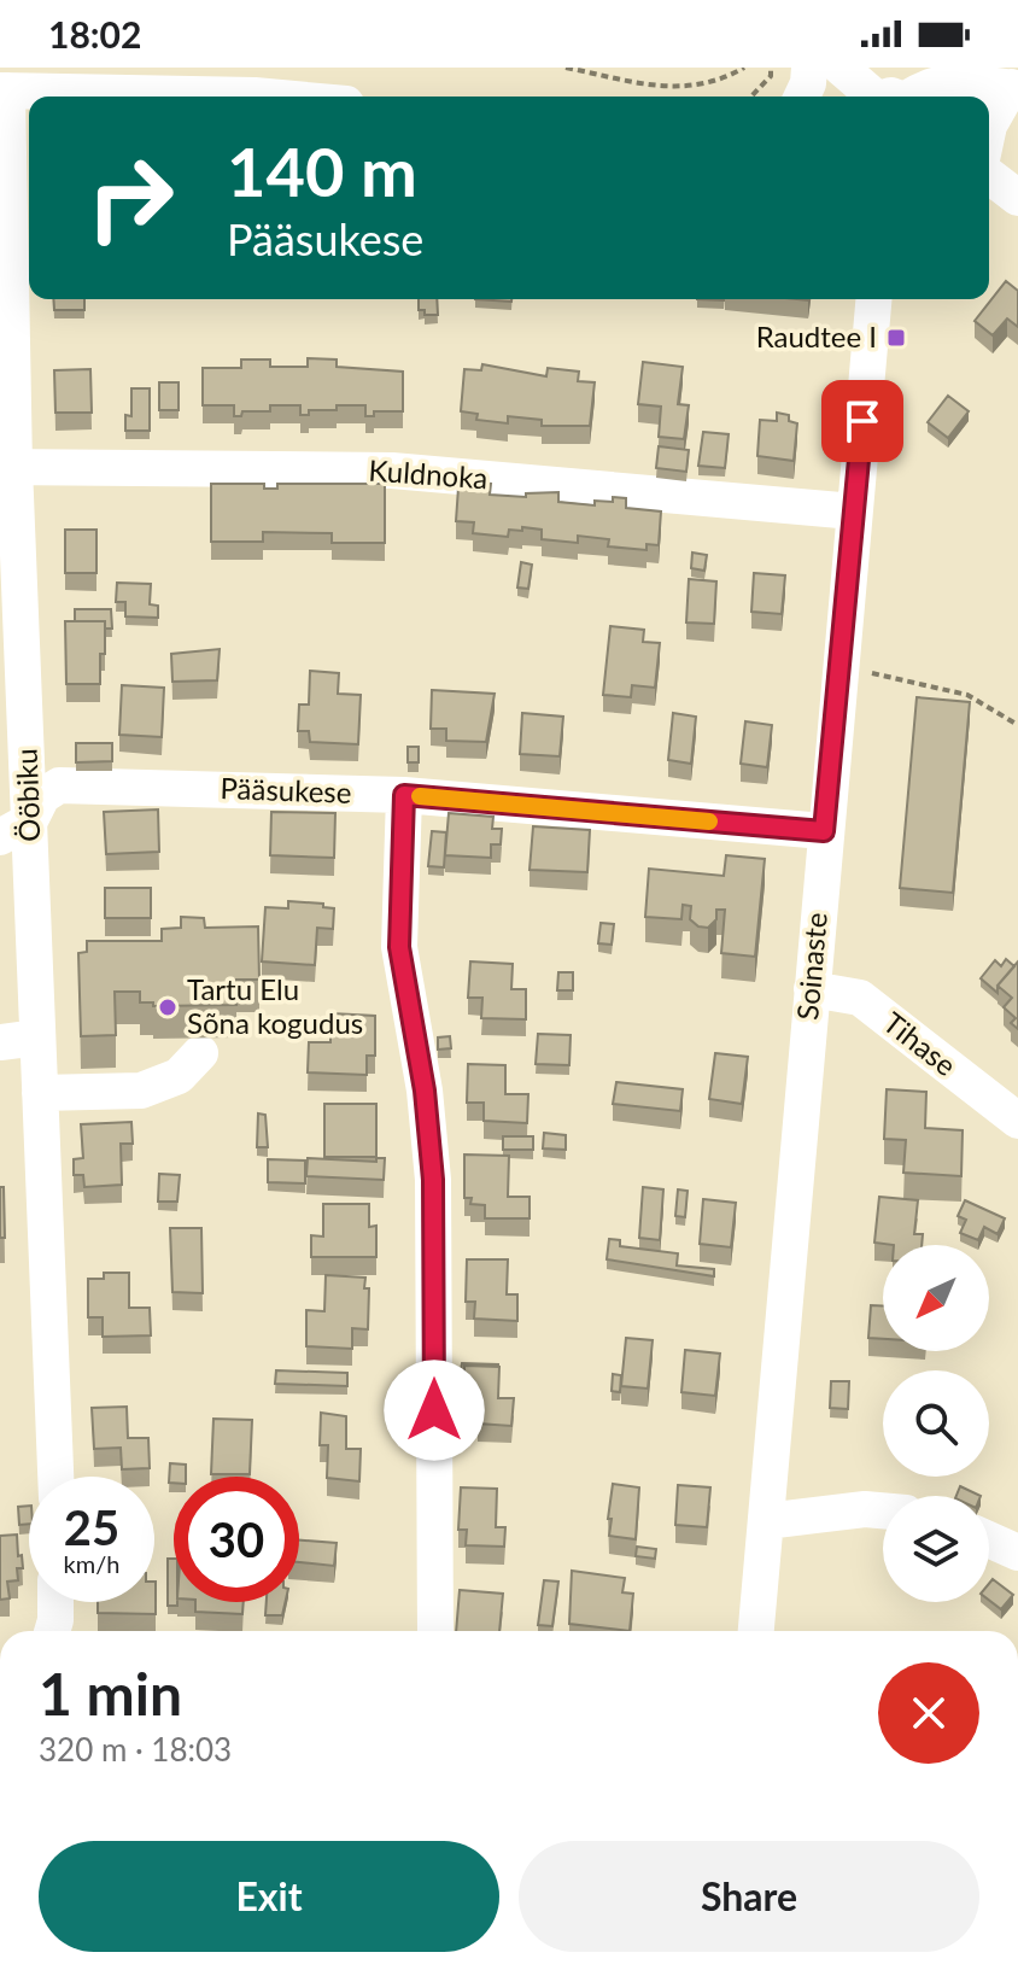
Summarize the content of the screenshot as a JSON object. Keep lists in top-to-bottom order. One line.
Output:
{"streets":{"street":["Kuldnoka","Pääsukese","Ööbiku","Soinaste","Tihase"]},"crossings":[["Kuldnoka","Ööbiku"],["Kuldnoka","Soinaste"],["Pääsukese","Ööbiku"],["Pääsukese","Soinaste"],["Soinaste","Tihase"]],"places":{"transit":["Raudtee I"],"other":["Tartu Elu Sõna kogudus"]},"north":"bottom left","page":{"status":"18:02","turn":["140 m","Pääsukese"],"speed":"25 km/h","limit":"30","heading":["1 min","320 m · 18:03"],"buttons":["Exit","Share"]}}
